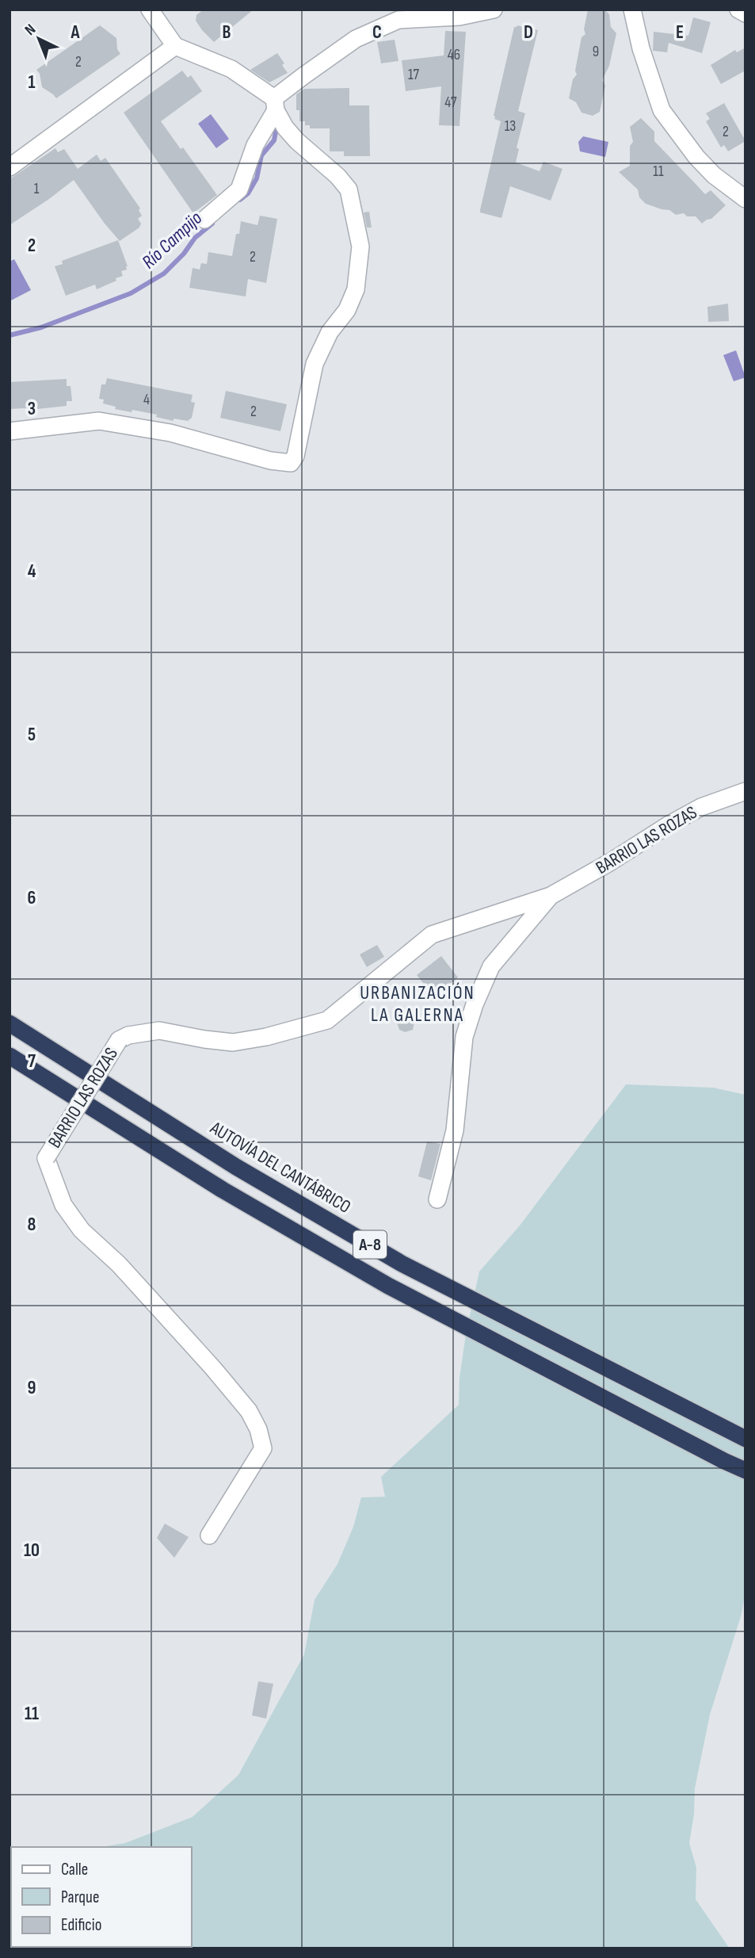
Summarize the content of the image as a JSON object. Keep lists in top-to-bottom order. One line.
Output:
{"streets":{"highway":["AUTOVÍA DEL CANTÁBRICO","A-8"],"street":["BARRIO LAS ROZAS"]},"districts":["URBANIZACIÓN LA GALERNA"],"water":["Río Campijo"],"house_numbers":["9","46","2","17","47","13","2","11","1","2","4","2"],"legend":["Calle","Parque","Edificio"],"north":"top left","grid":{"columns":["A","B","C","D","E"],"rows":["1","2","3","4","5","6","7","8","9","10","11"]}}
